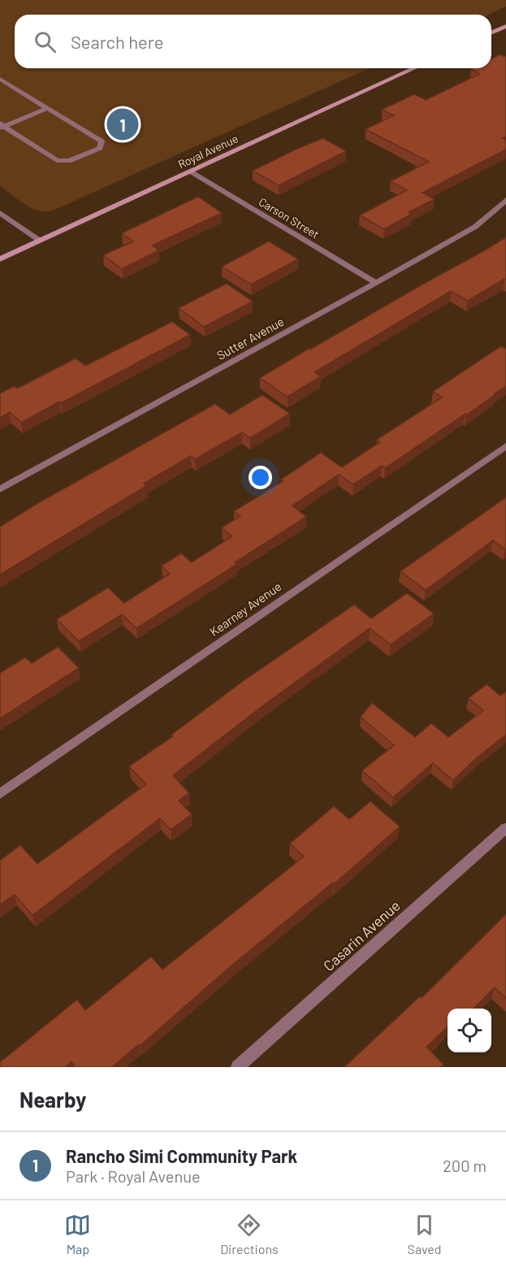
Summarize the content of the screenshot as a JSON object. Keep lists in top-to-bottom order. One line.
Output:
{"streets":{"main road":["Royal Avenue"],"street":["Carson Street","Sutter Avenue","Kearney Avenue","Casarin Avenue"]},"crossings":[["Royal Avenue","Carson Street"],["Carson Street","Sutter Avenue"]],"page":{"search":"Search here","pins":"1","heading":"Nearby","list":[{"mark":"1","name":"Rancho Simi Community Park","note":"Park · Royal Avenue","value":"200 m"}],"nav":["Map","Directions","Saved"]}}
